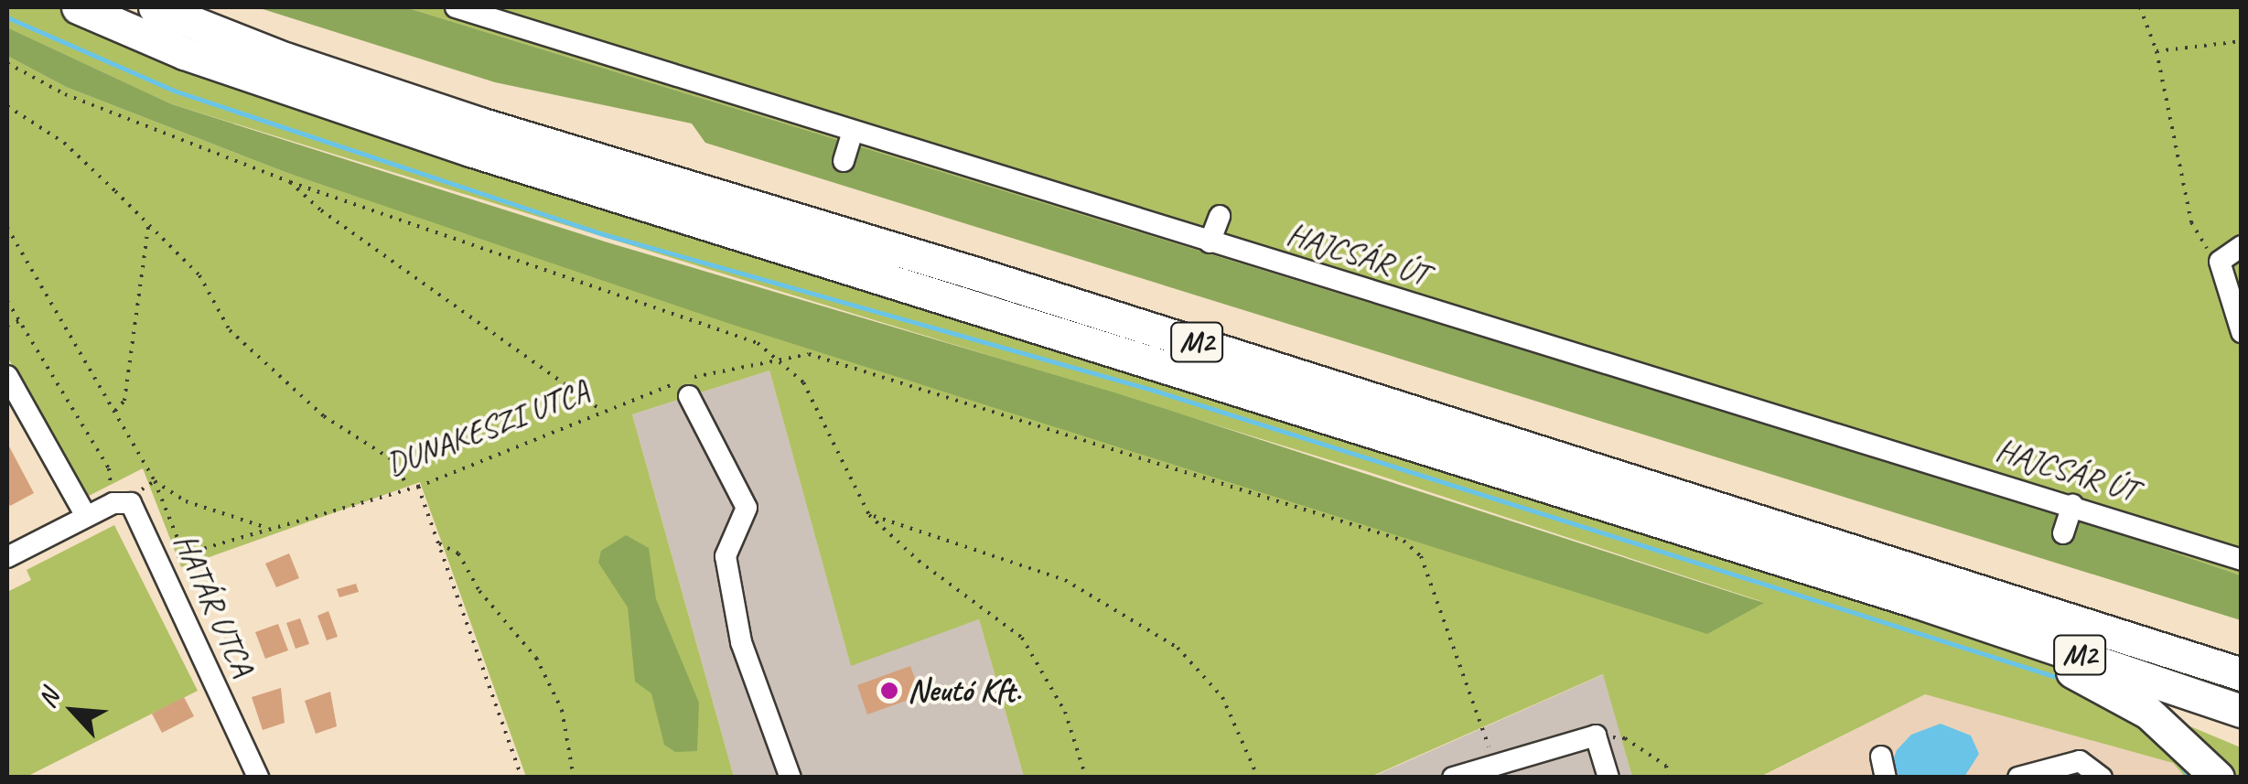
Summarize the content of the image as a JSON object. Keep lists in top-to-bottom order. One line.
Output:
{"streets":{"highway":["M2"],"street":["HAJCSÁR ÚT","HATÁR UTCA"],"path":["DUNAKESZI UTCA"]},"crossings":[["DUNAKESZI UTCA","HATÁR UTCA"]],"places":["Neutó Kft."],"north":"top left"}
